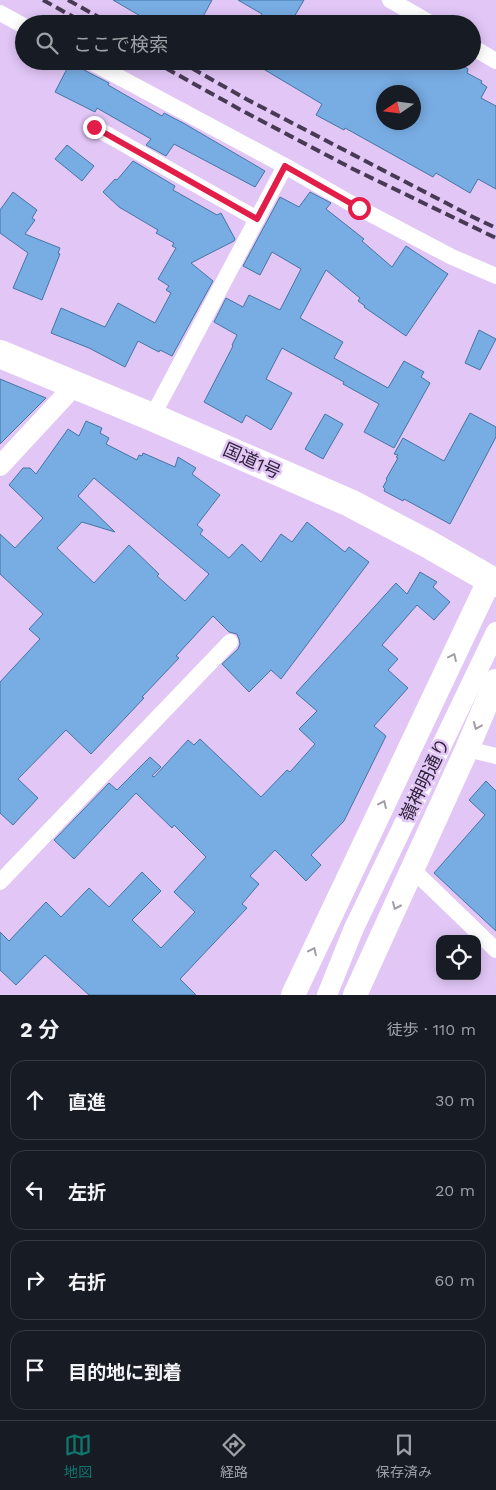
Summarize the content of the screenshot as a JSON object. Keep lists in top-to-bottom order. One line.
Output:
{"streets":{"highway":["国道1号"],"street":["嶺神明通り"]},"north":"left","page":{"search":"ここで検索","heading":["2 分","徒歩 · 110 m"],"list":[["直進","30 m"],["左折","20 m"],["右折","60 m"],"目的地に到着"],"nav":["地図","経路","保存済み"]}}
